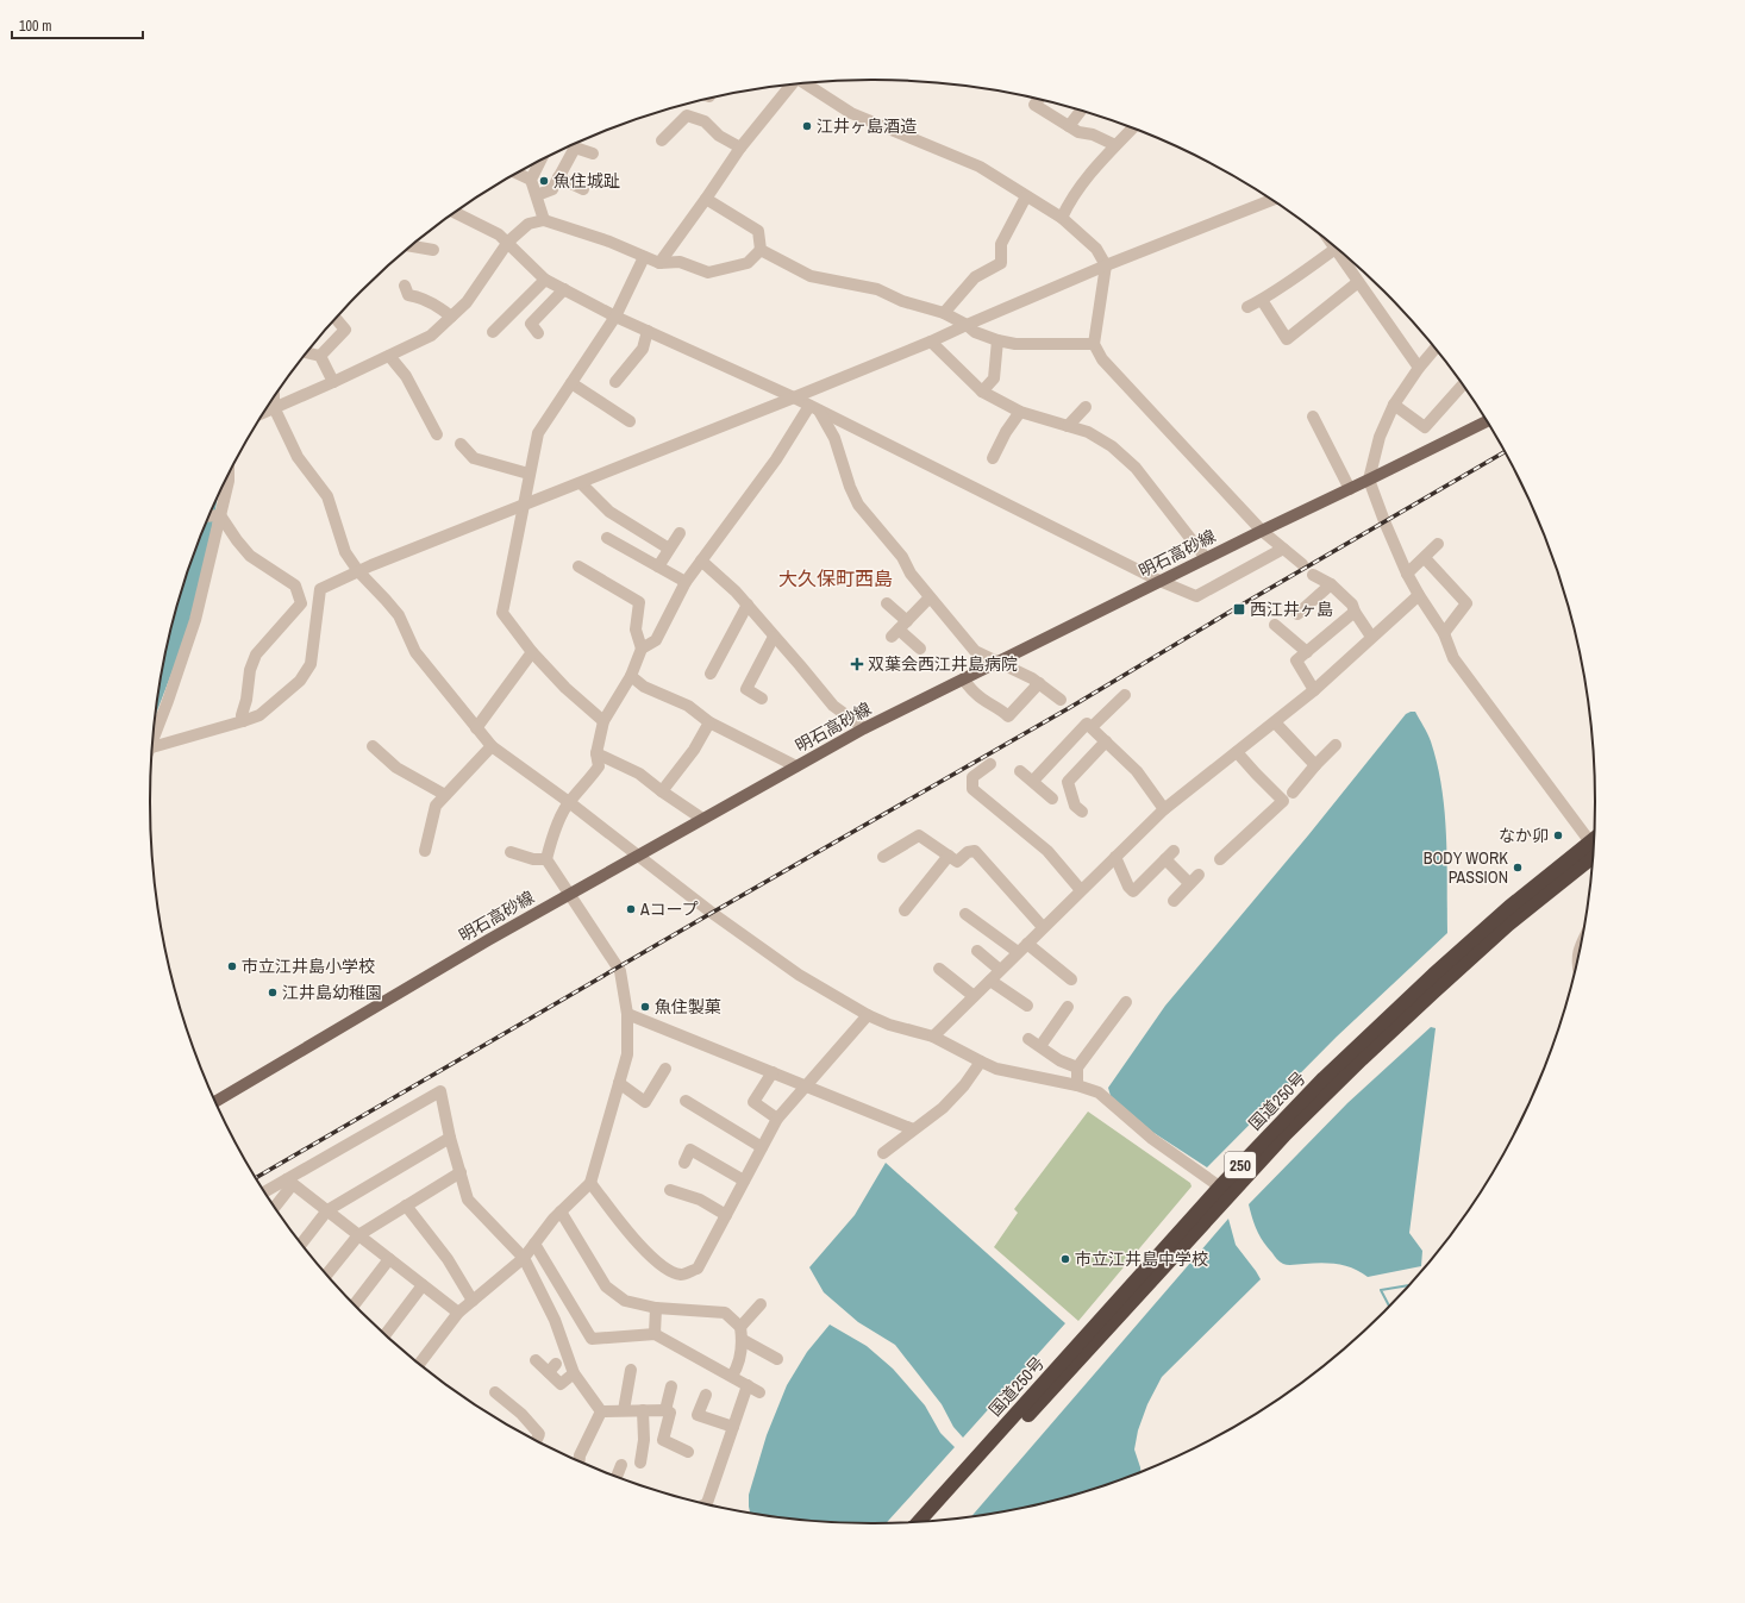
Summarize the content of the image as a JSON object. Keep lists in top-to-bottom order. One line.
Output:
{"streets":{"highway":["国道250号","250"],"main road":["明石高砂線"]},"districts":["大久保町西島"],"places":{"other":["江井ヶ島酒造","魚住城趾","なか卯","BODY WORK PASSION","Aコープ","市立江井島小学校","江井島幼稚園","魚住製菓","市立江井島中学校"],"transit":["西江井ヶ島"],"health":["双葉会西江井島病院"]},"scale_bar":"100 m"}
